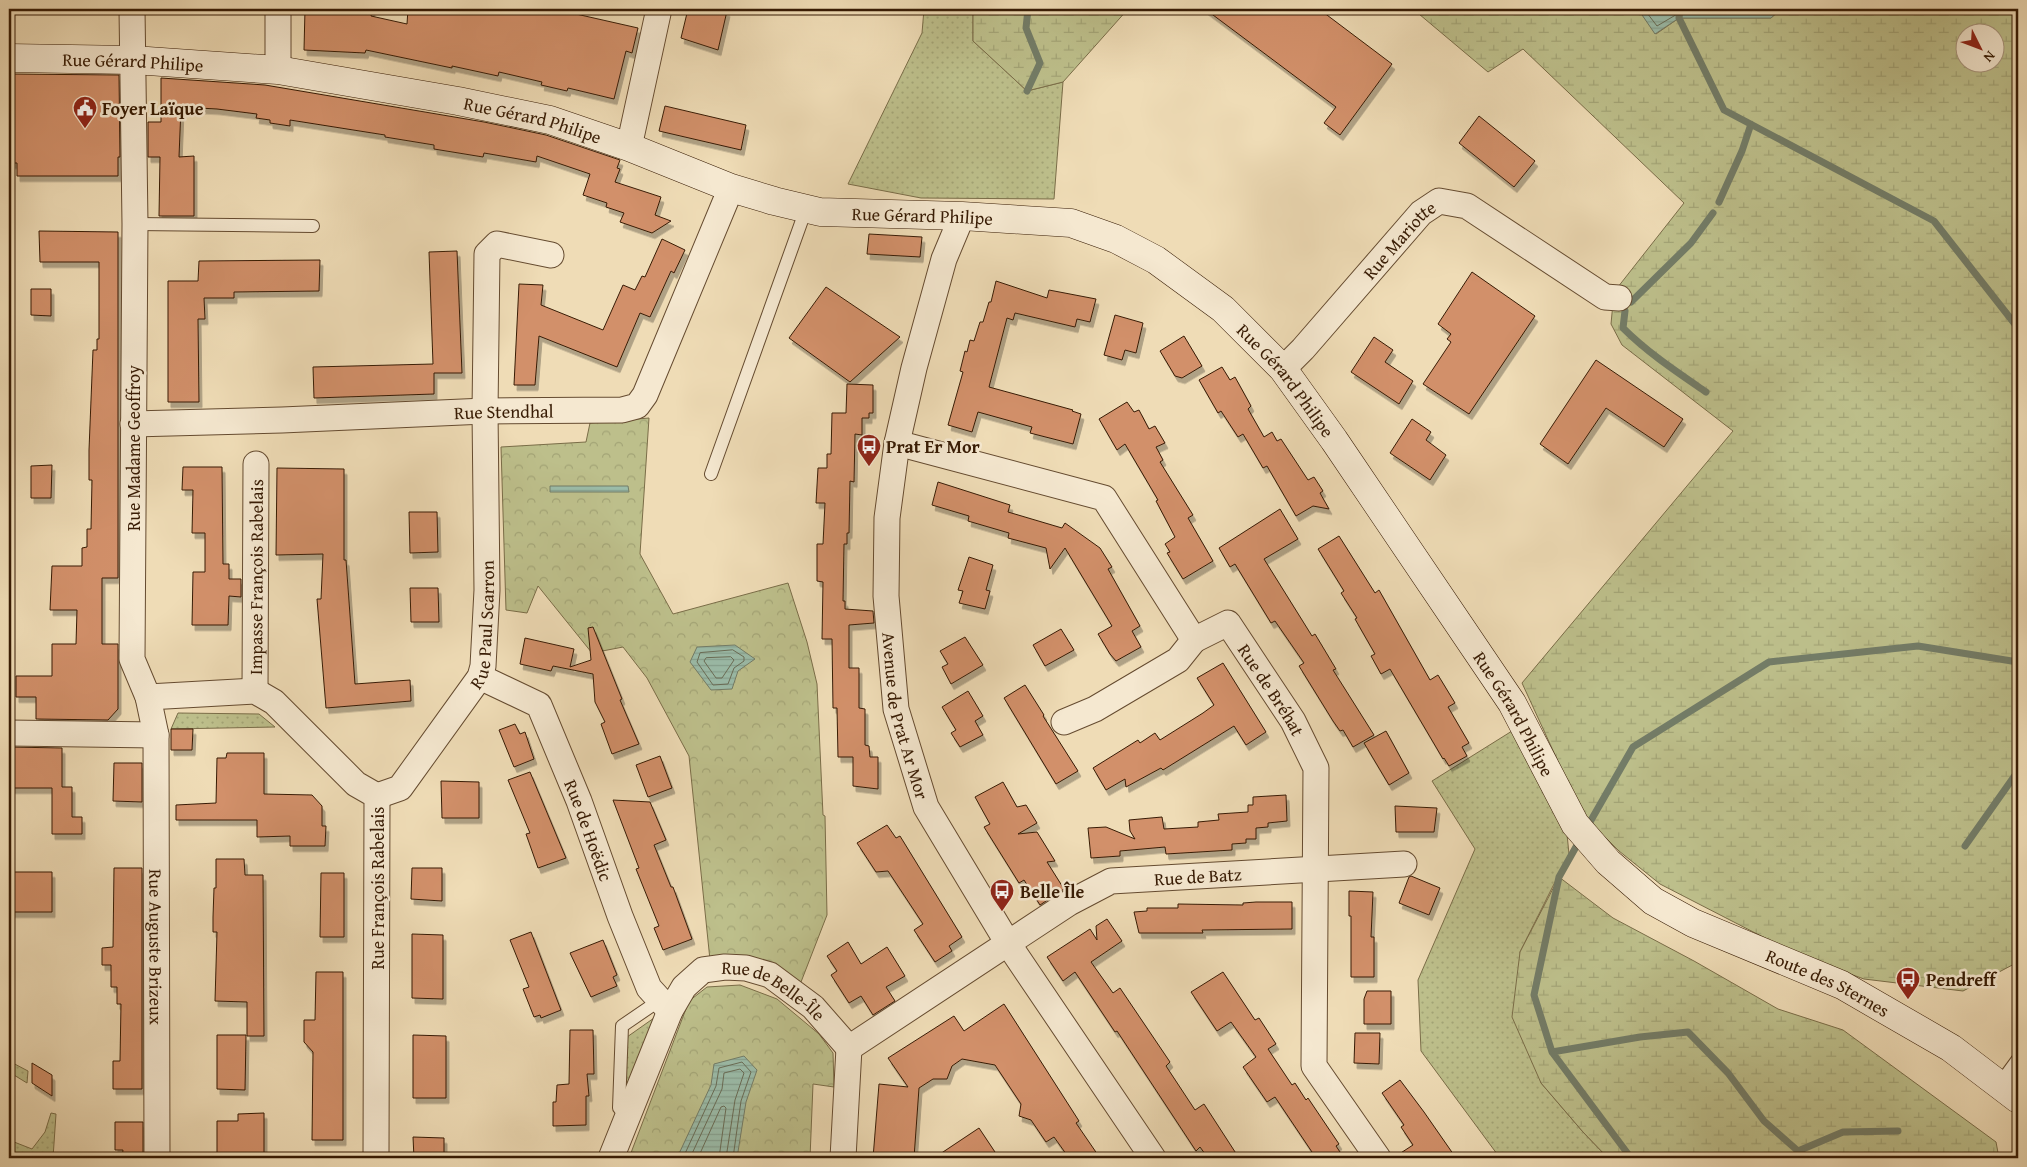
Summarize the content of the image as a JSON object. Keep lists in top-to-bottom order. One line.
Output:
{"streets":{"street":["Rue Gérard Philipe","Rue Mariotte","Rue Stendhal","Rue Madame Geoffroy","Impasse François Rabelais","Rue Paul Scarron","Rue de Bréhat","Avenue de Prat Ar Mor","Rue de Hoëdic","Rue de Batz","Rue François Rabelais","Rue Auguste Brizeux","Route des Sternes","Rue de Belle-Île"]},"crossings":[["Rue Gérard Philipe","Rue Mariotte"],["Rue Gérard Philipe","Rue Stendhal"],["Rue Gérard Philipe","Rue Madame Geoffroy"],["Rue Gérard Philipe","Avenue de Prat Ar Mor"],["Rue Gérard Philipe","Route des Sternes"],["Rue Stendhal","Rue Madame Geoffroy"],["Rue Stendhal","Rue Paul Scarron"],["Rue Madame Geoffroy","Rue Auguste Brizeux"],["Impasse François Rabelais","Rue François Rabelais"],["Rue Paul Scarron","Rue de Hoëdic"],["Rue Paul Scarron","Rue François Rabelais"],["Rue de Bréhat","Rue de Batz"],["Avenue de Prat Ar Mor","Rue de Batz"],["Rue de Hoëdic","Rue de Belle-Île"]],"places":{"public building":["Foyer Laïque"],"bus stop":["Prat Er Mor","Belle Île","Pendreff"]},"north":"bottom right"}
